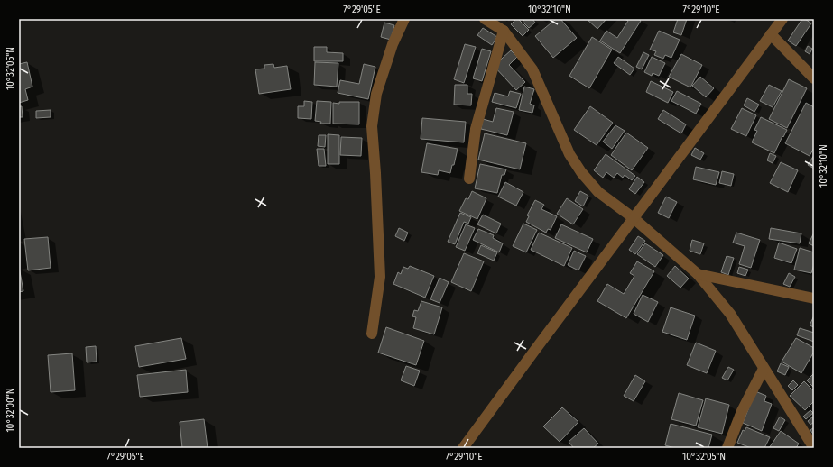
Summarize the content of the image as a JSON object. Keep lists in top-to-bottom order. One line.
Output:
{"coordinates":["7°29'05\"E","10°32'10\"N","7°29'10\"E","10°32'05\"N","10°32'00\"N"]}
